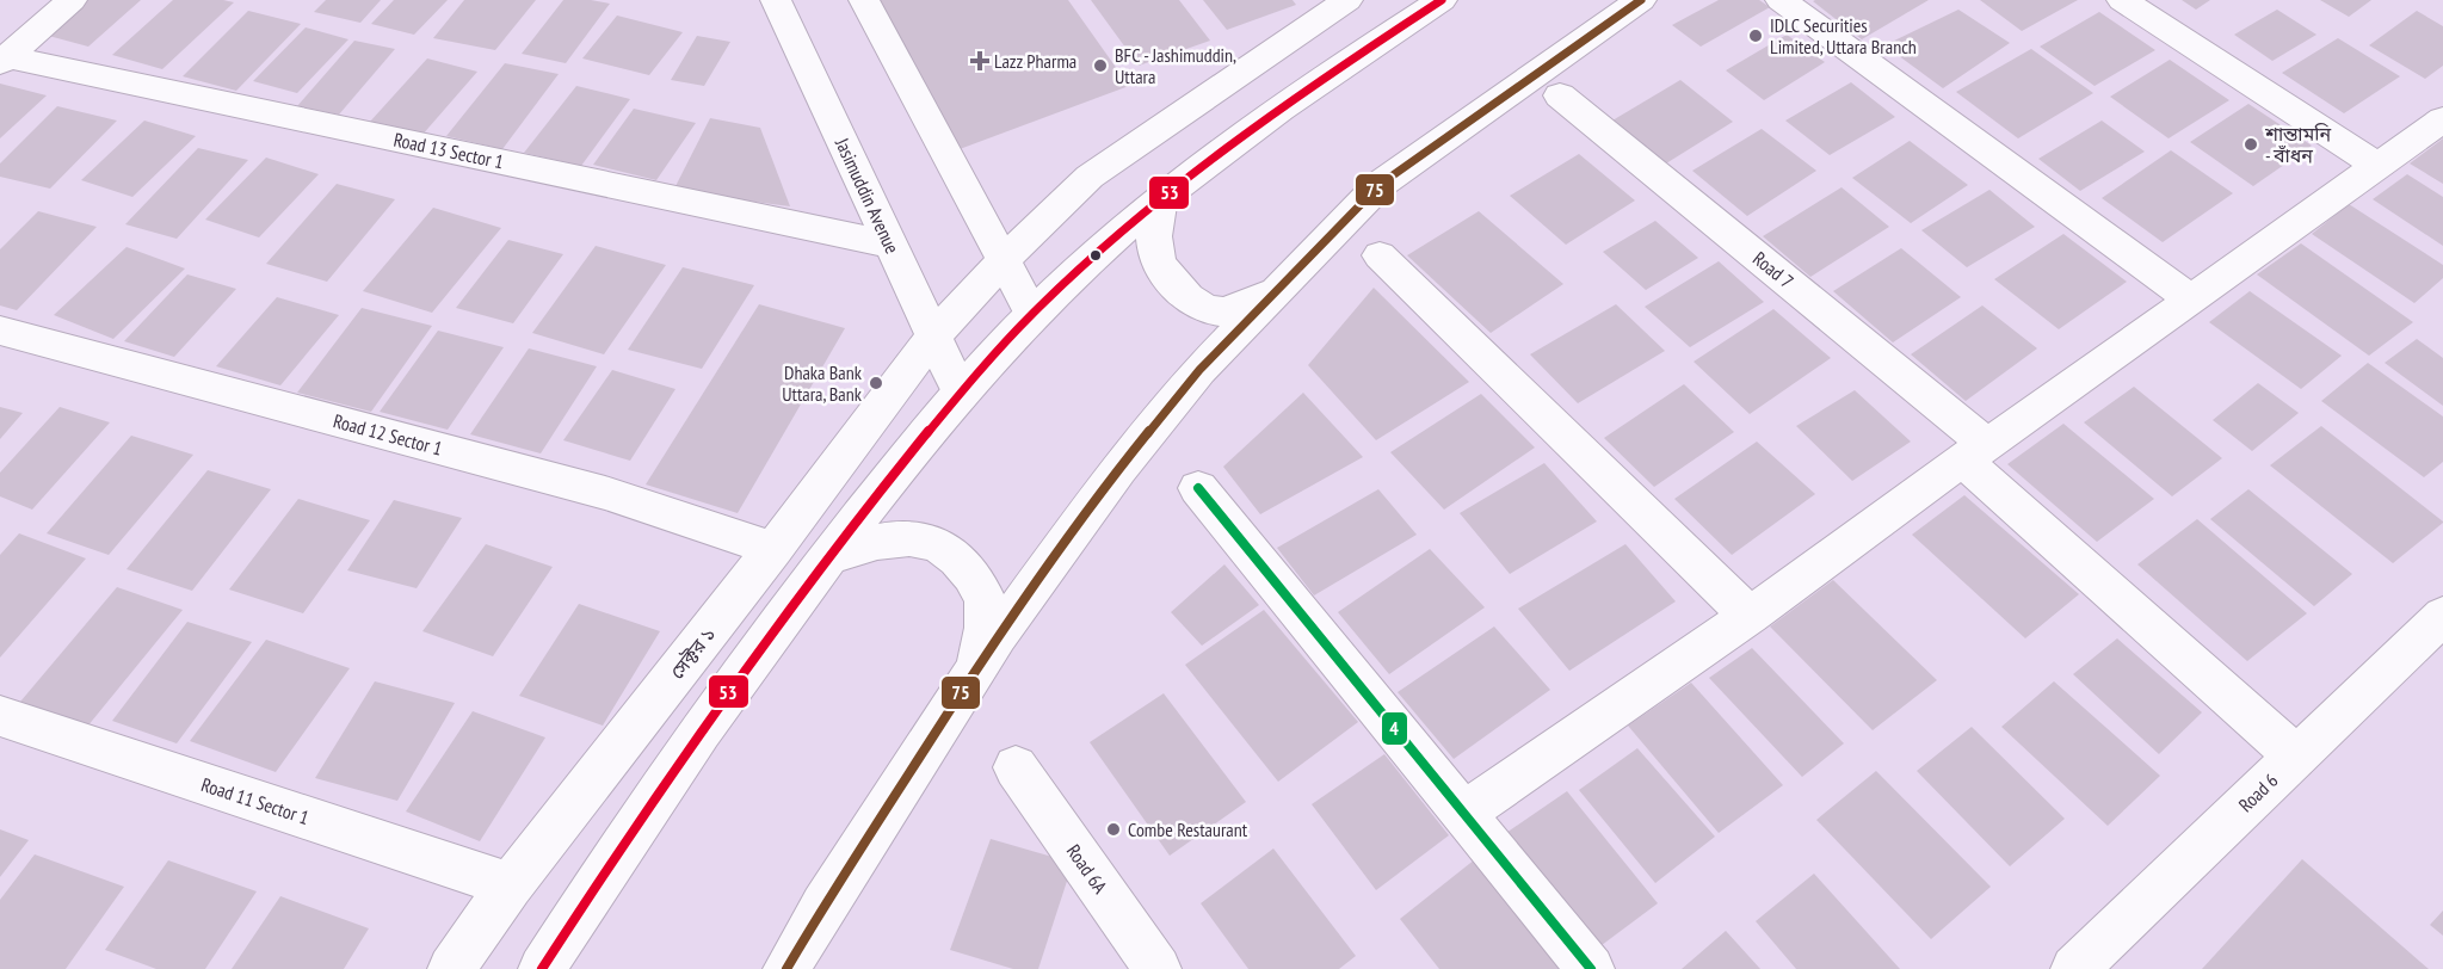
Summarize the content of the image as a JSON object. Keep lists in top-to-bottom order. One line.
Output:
{"streets":{"main road":["Road 13 Sector 1","Jasimuddin Avenue","Road 7","Road 12 Sector 1","সেক্টর ১","Road 6","Road 11 Sector 1","Road 6A"]},"crossings":[["Road 13 Sector 1","Jasimuddin Avenue"],["Jasimuddin Avenue","সেক্টর ১"],["Road 7","Road 6"],["Road 12 Sector 1","সেক্টর ১"],["সেক্টর ১","Road 11 Sector 1"]],"places":{"other":["IDLC Securities Limited, Uttara Branch","BFC - Jashimuddin, Uttara","শান্তামনি - বাঁধন","Dhaka Bank Uttara, Bank","Combe Restaurant"],"health":["Lazz Pharma"]},"lines":["transit line 53","transit line 75","transit line 4"]}
